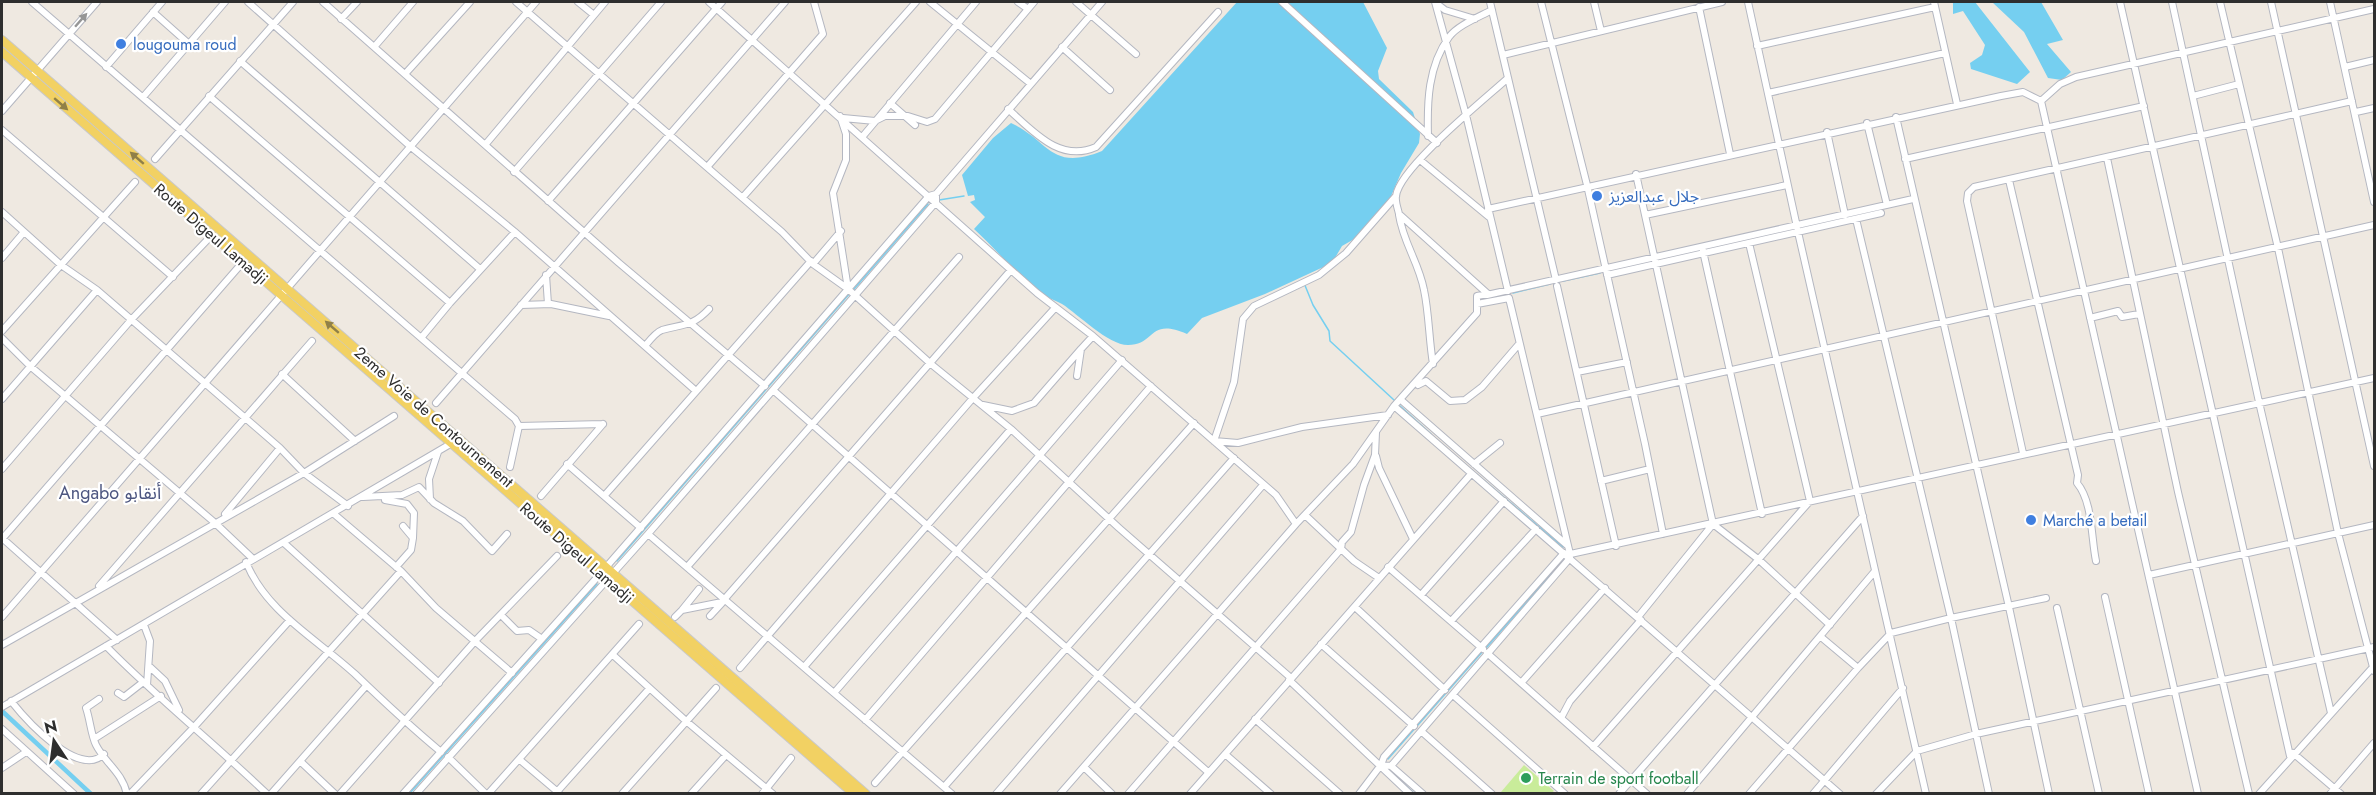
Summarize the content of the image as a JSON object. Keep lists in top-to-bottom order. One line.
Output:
{"streets":{"main road":["Route Digeul Lamadji","2eme Voie de Contournement"]},"crossings":[["Route Digeul Lamadji","2eme Voie de Contournement"]],"one_way":["2eme Voie de Contournement"],"districts":["Angabo أنقابو"],"places":["lougouma roud","جلال عبدالعزيز","Marché a betail","Terrain de sport football"],"north":"top"}
